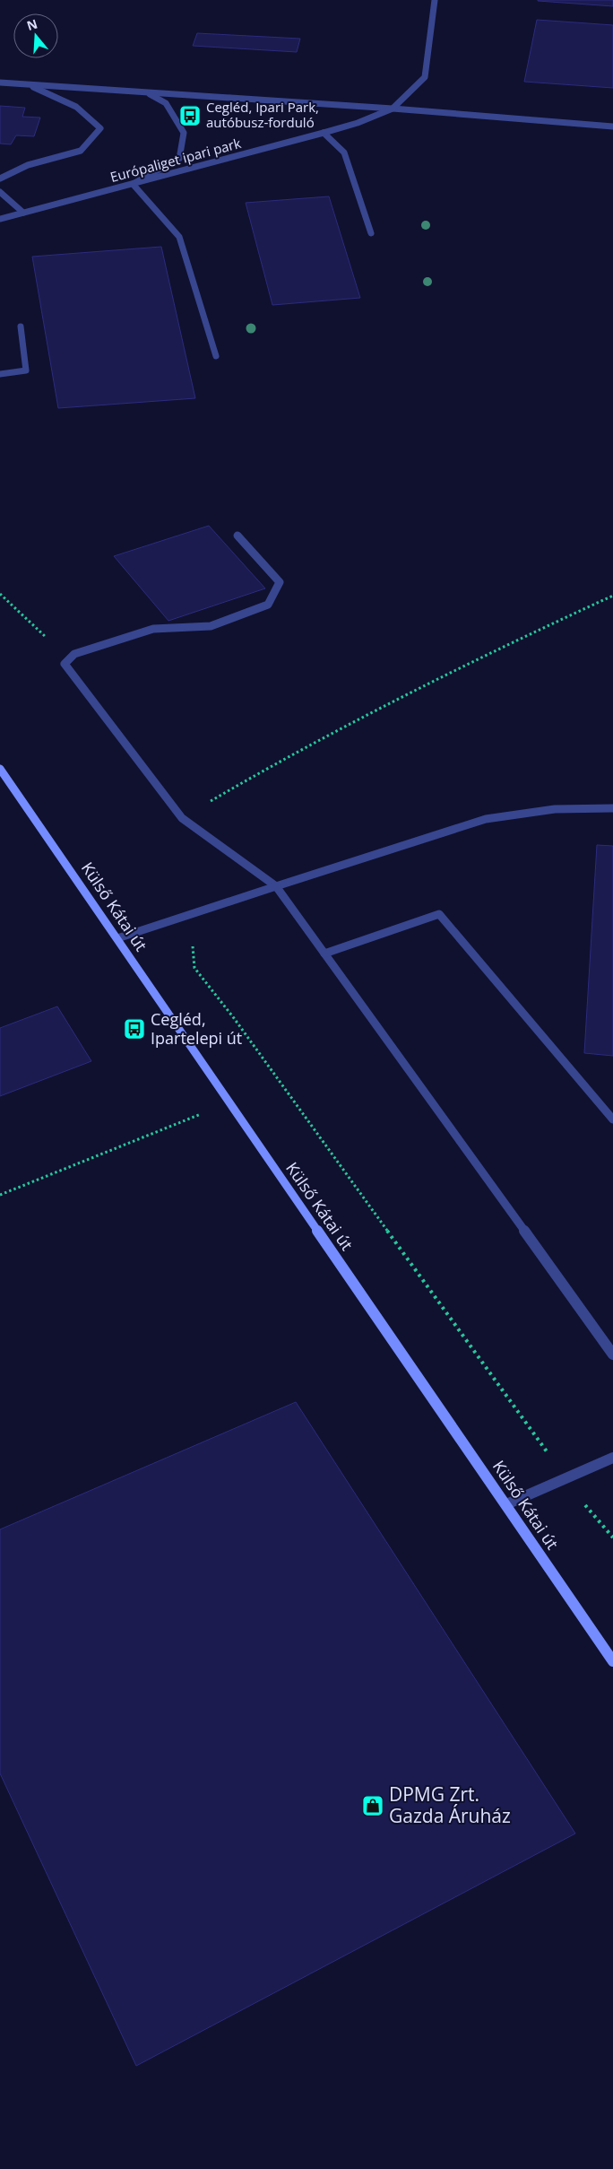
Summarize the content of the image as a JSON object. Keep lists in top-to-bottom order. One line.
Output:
{"streets":{"main road":["Külső Kátai út"],"street":["Európaliget ipari park"]},"places":{"bus stop":["Cegléd, Ipari Park, autóbusz-forduló","Cegléd, Ipartelepi út"],"shop":["DPMG Zrt. Gazda Áruház"]},"north":"top"}
